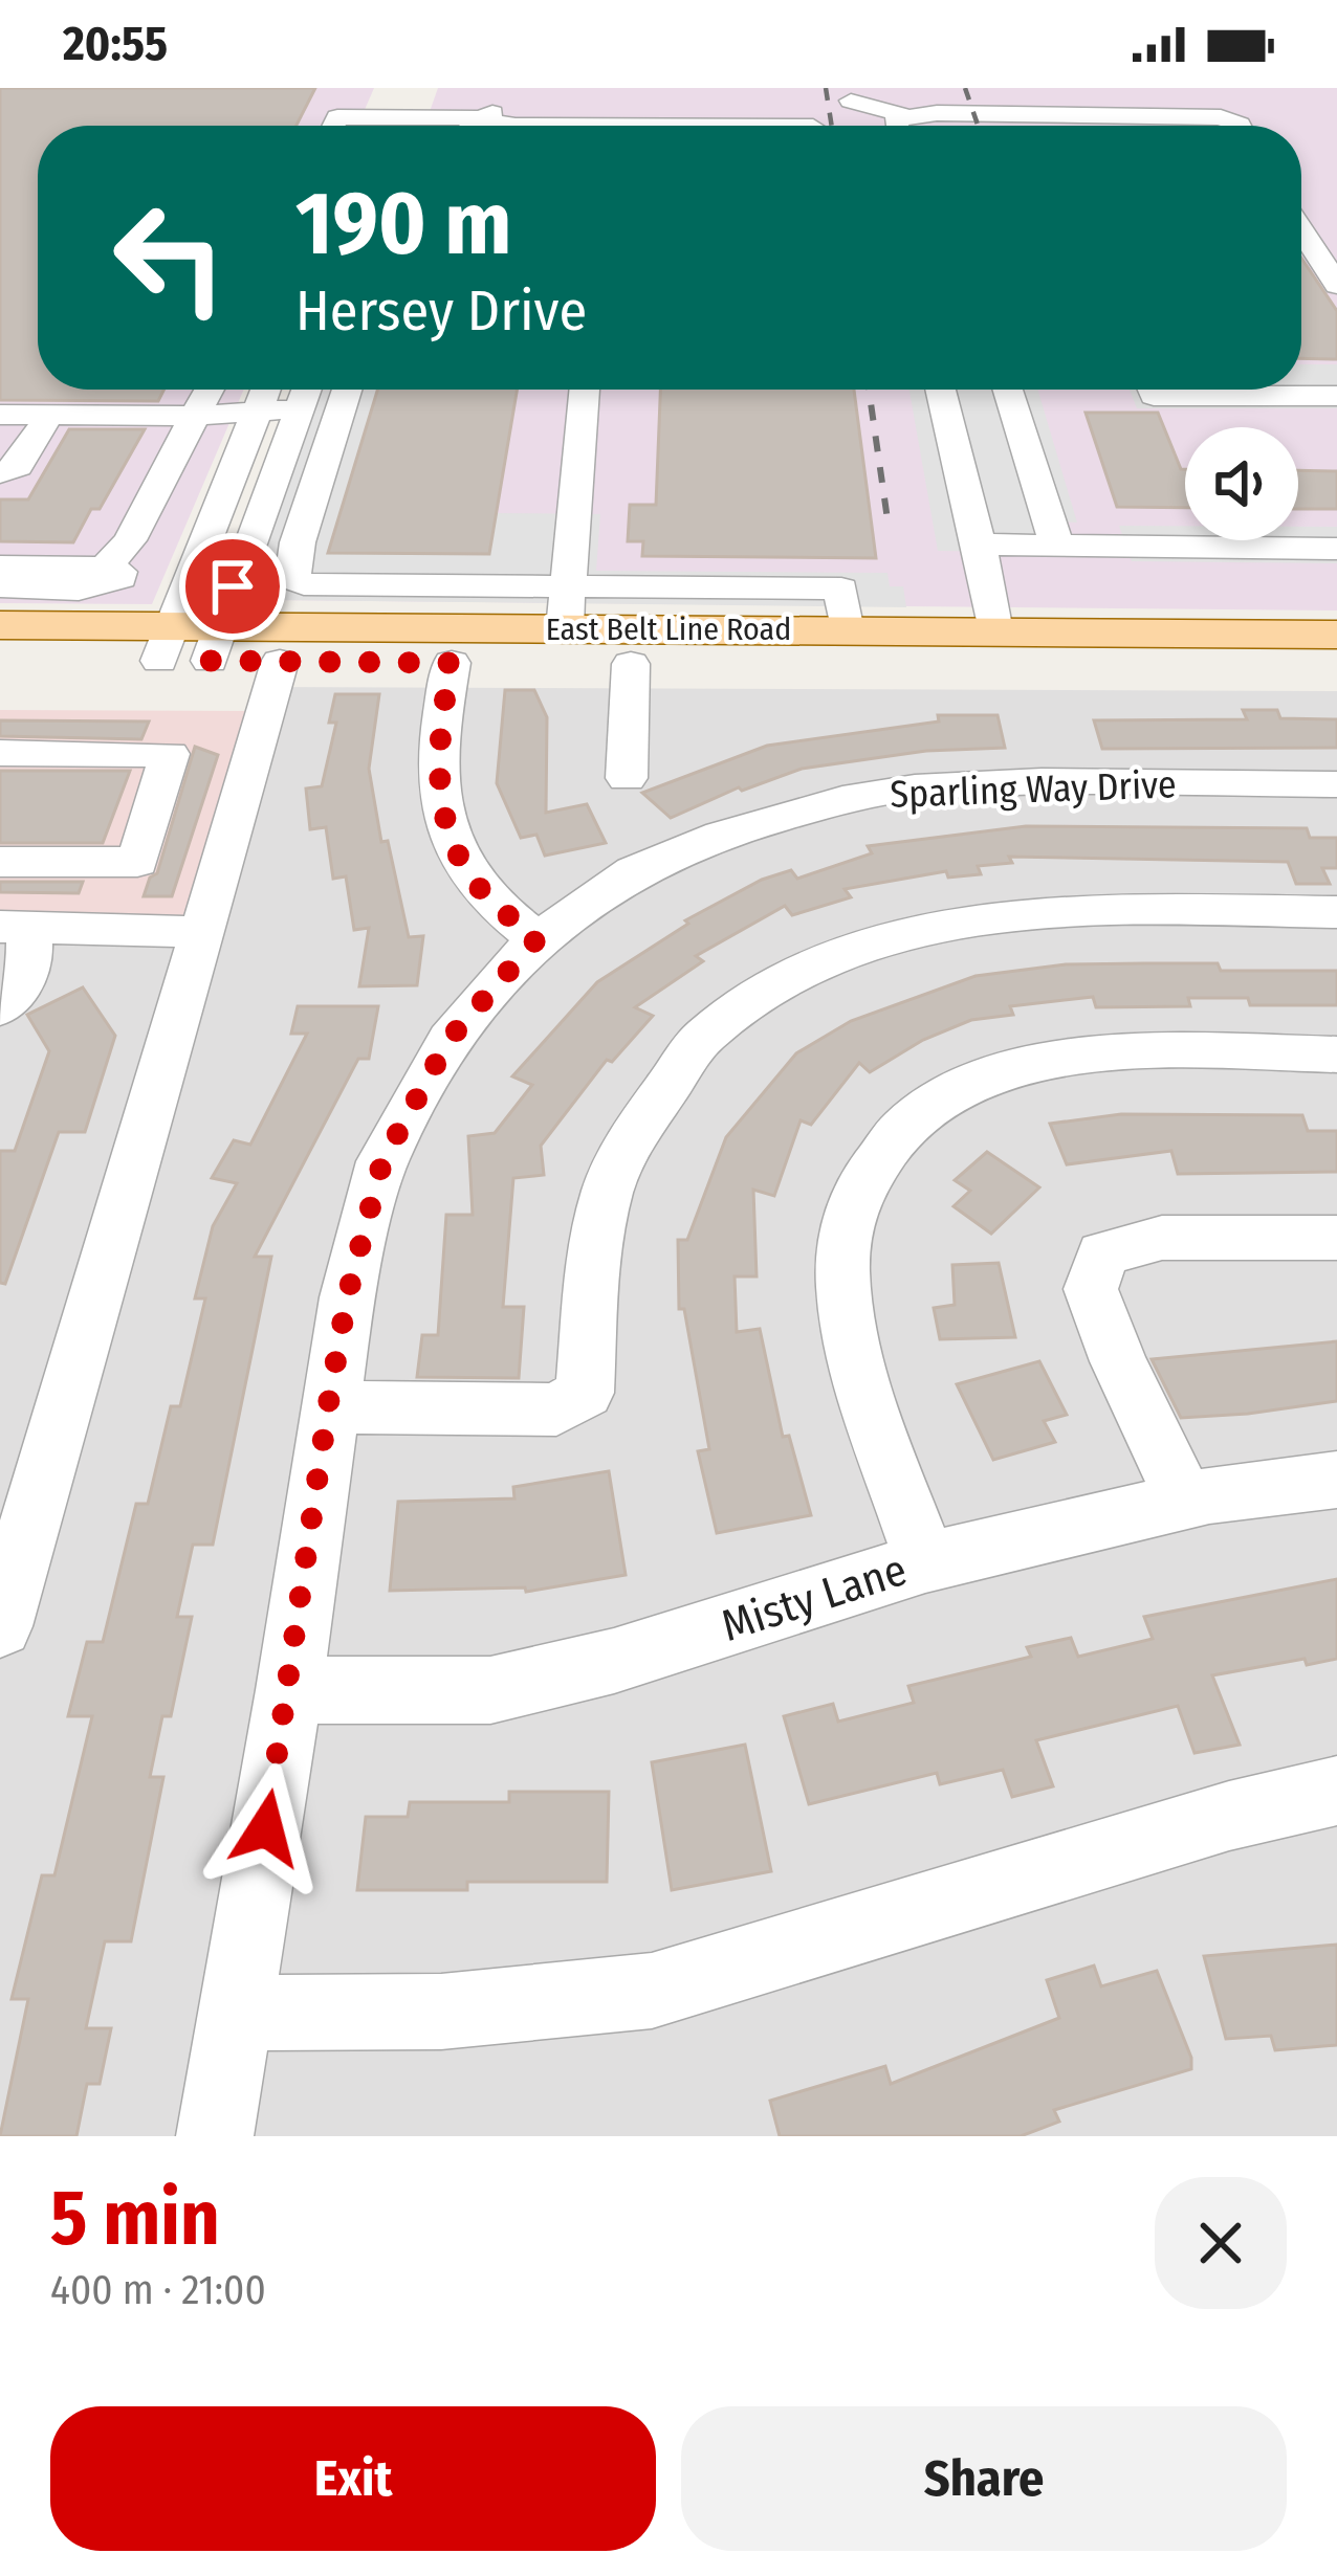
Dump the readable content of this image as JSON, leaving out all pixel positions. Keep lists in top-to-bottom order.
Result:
{
  "streets": {
    "main road": ["East Belt Line Road"],
    "street": ["Sparling Way Drive", "Misty Lane"]
  },
  "crossings": [
    ["Sparling Way Drive", "Misty Lane"]
  ],
  "page": {
    "status": "20:55",
    "turn": ["190 m", "Hersey Drive"],
    "heading": ["5 min", "400 m · 21:00"],
    "buttons": ["Exit", "Share"]
  }
}
